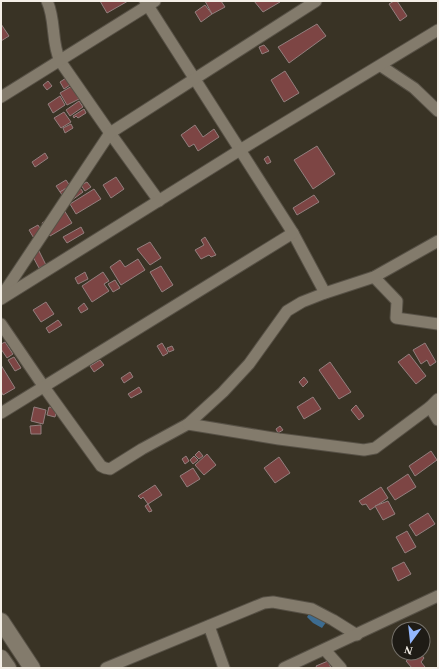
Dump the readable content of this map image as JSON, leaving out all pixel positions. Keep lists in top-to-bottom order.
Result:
{
  "north": "bottom"
}
